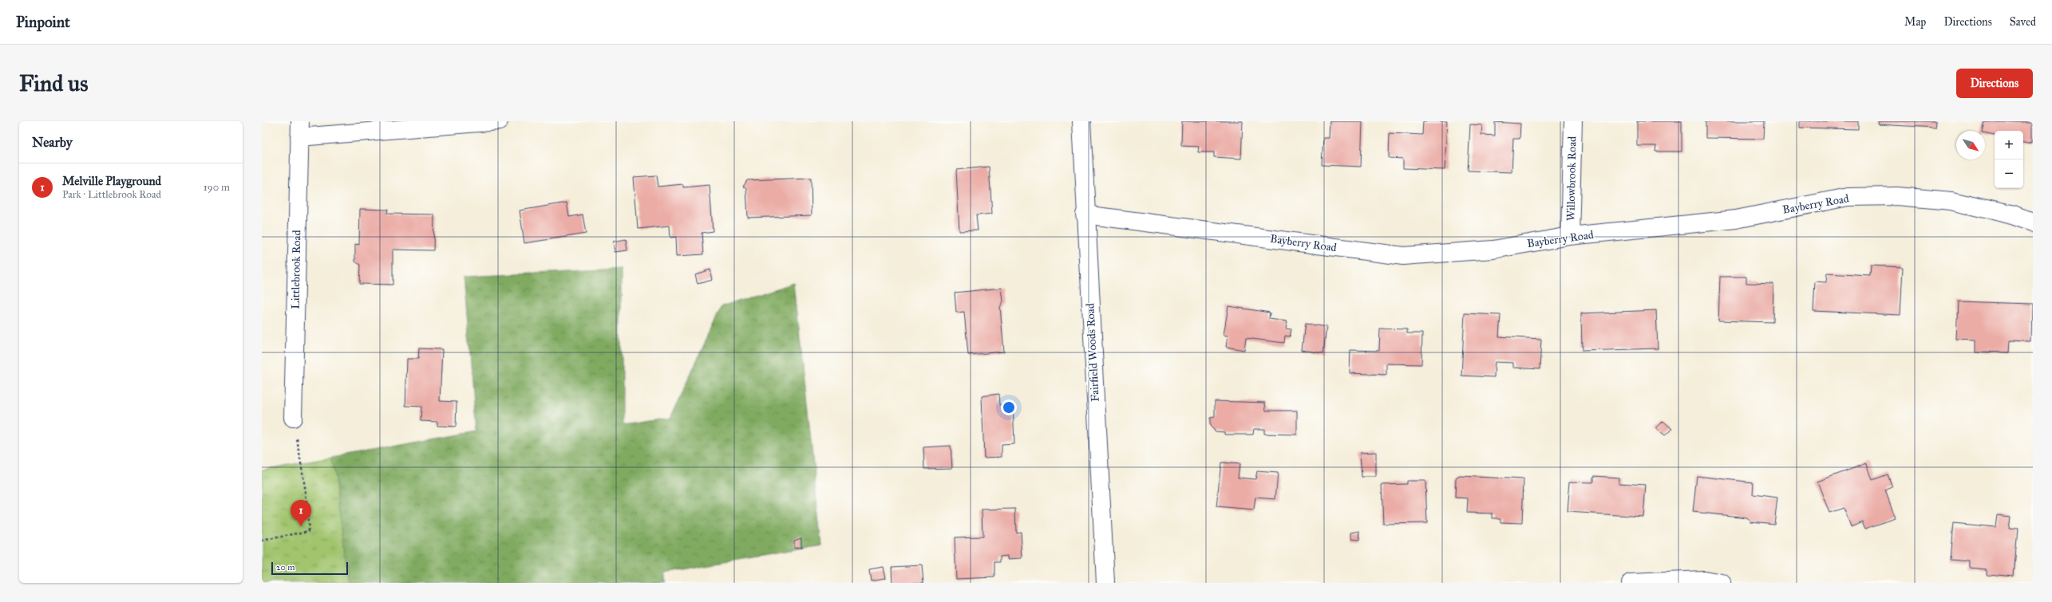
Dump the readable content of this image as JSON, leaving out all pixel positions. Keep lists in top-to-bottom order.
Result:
{
  "streets": {
    "street": [
      "Willowbrook Road",
      "Bayberry Road",
      "Littlebrook Road",
      "Fairfield Woods Road"
    ]
  },
  "crossings": [
    ["Willowbrook Road", "Bayberry Road"],
    ["Bayberry Road", "Fairfield Woods Road"]
  ],
  "scale_bar": "20 m",
  "north": "bottom right",
  "page": {
    "header": "Pinpoint",
    "nav": ["Map", "Directions", "Saved"],
    "buttons": "Directions",
    "title": "Find us",
    "heading": "Nearby",
    "map_buttons": ["+", "−"],
    "list": [
      {
        "mark": "1",
        "name": "Melville Playground",
        "note": "Park · Littlebrook Road",
        "value": "190 m"
      }
    ],
    "pins": "1",
    "scale": "20 m"
  }
}
